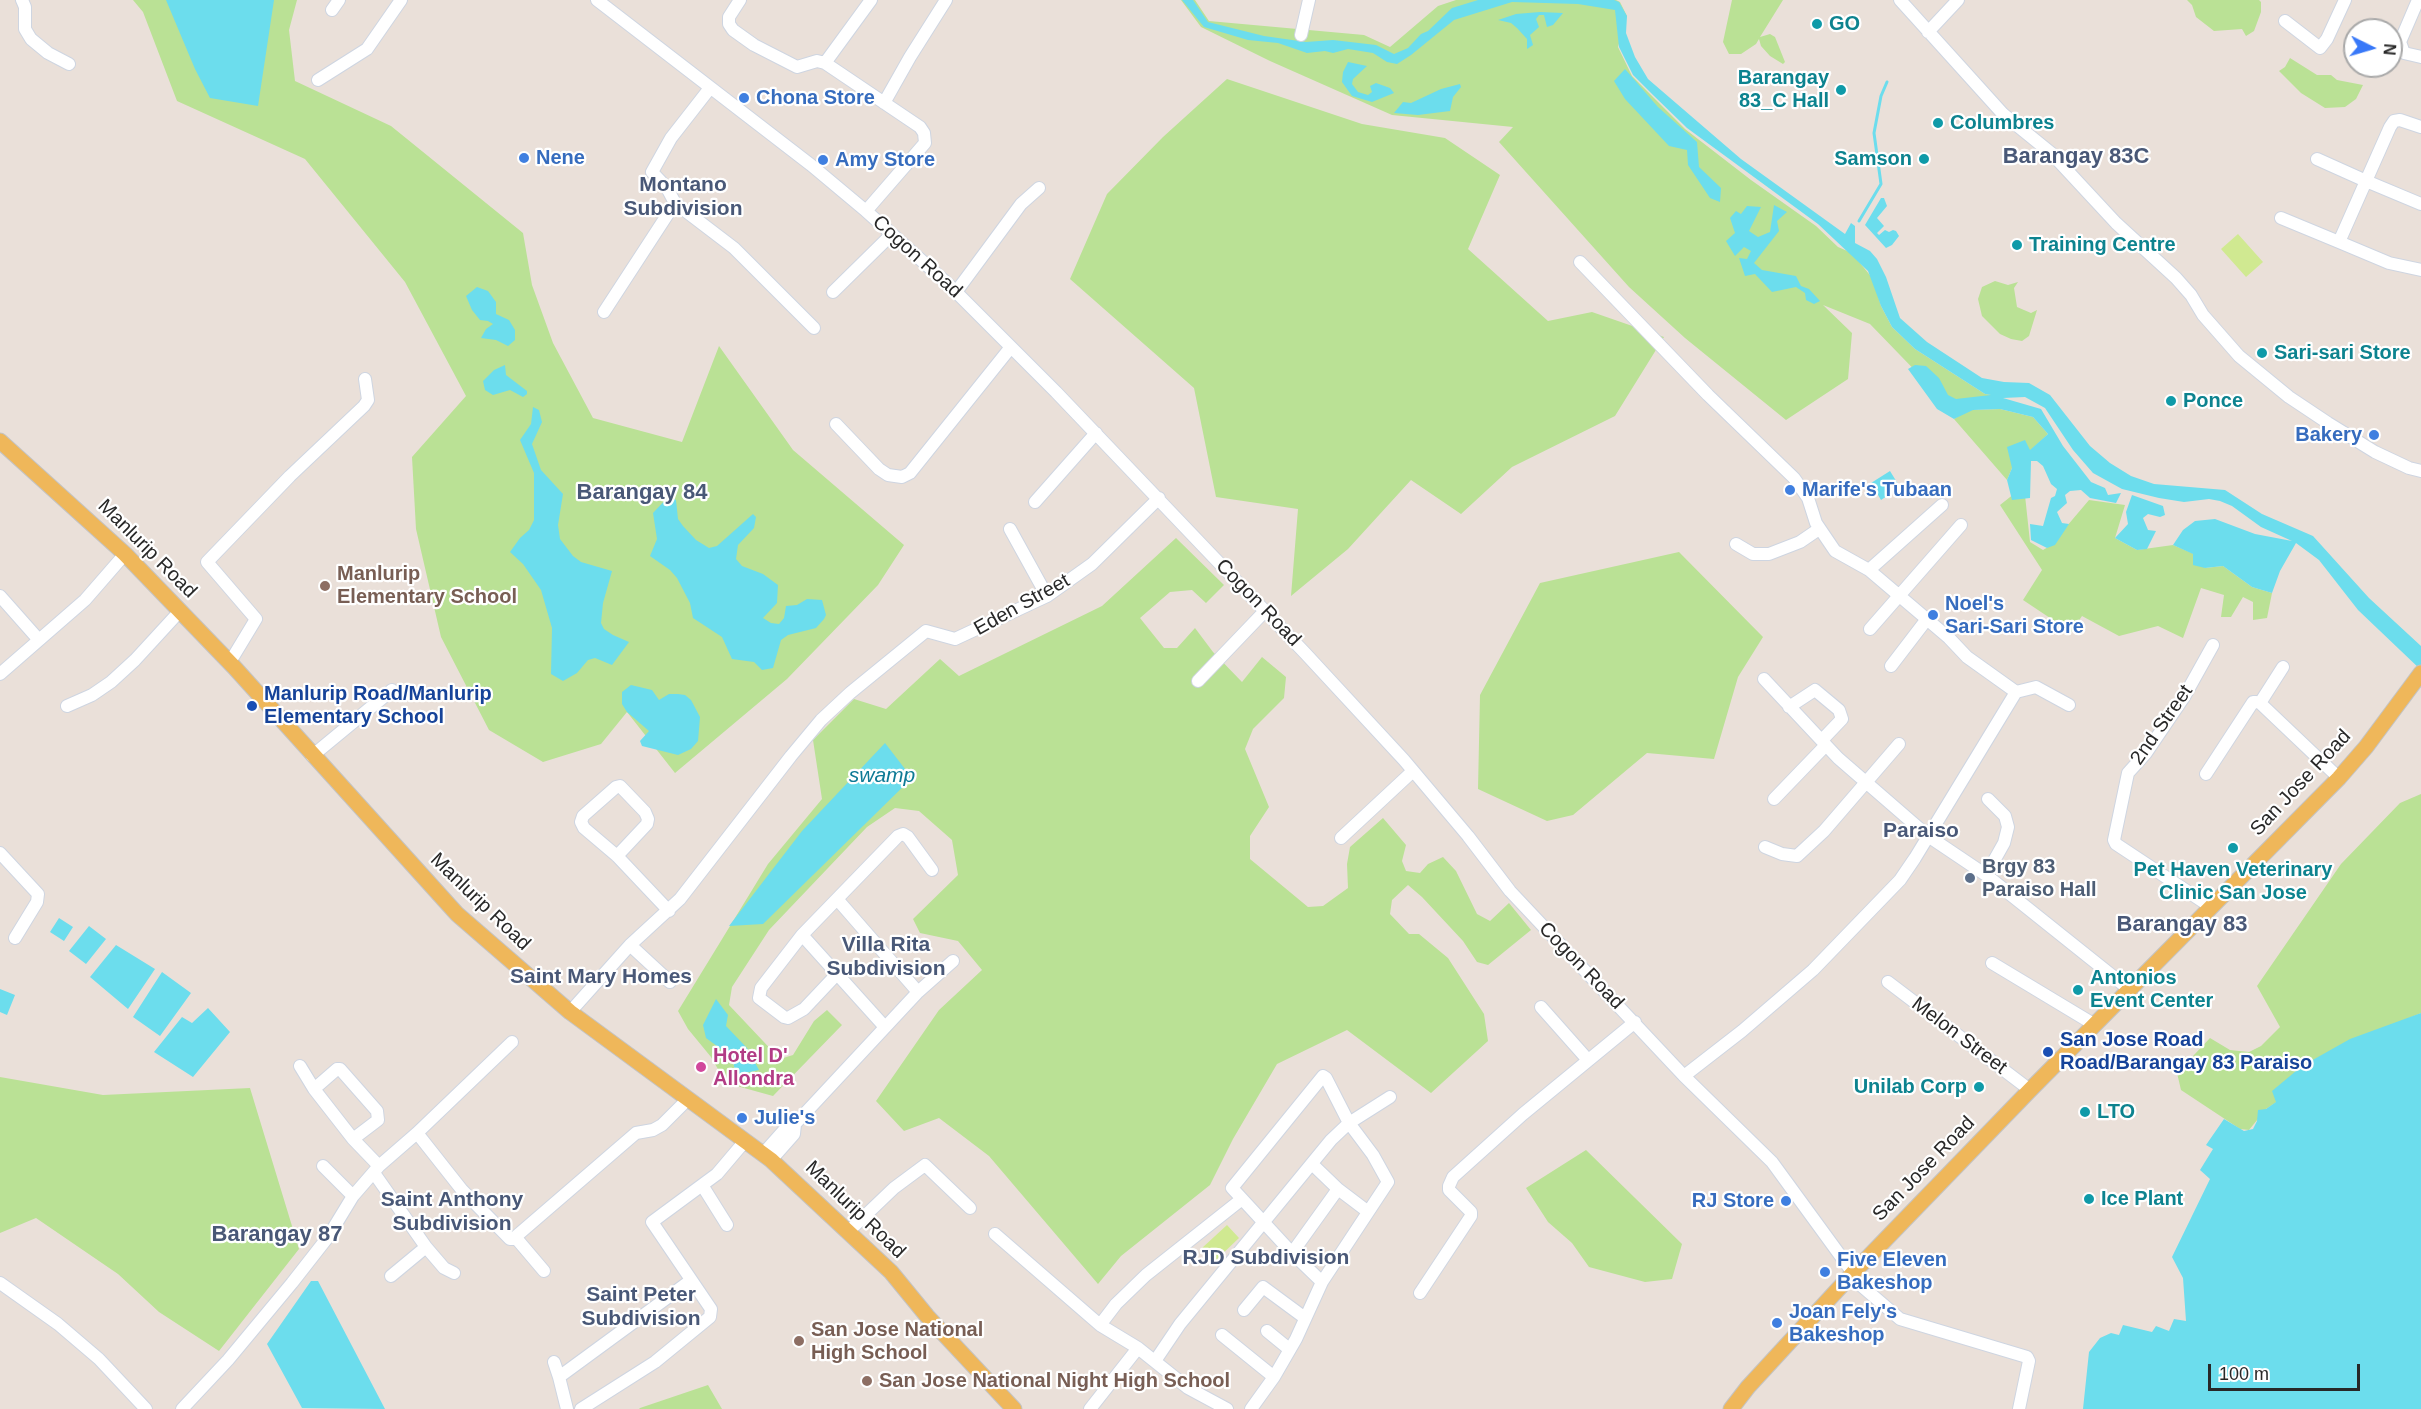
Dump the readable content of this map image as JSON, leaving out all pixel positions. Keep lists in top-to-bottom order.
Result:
{
  "streets": {
    "main road": ["Manlurip Road", "San Jose Road"],
    "street": [
      "Cogon Road",
      "Eden Street",
      "2nd Street",
      "Melon Street"
    ]
  },
  "crossings": [
    ["Cogon Road", "Eden Street"],
    ["Cogon Road", "San Jose Road"],
    ["2nd Street", "San Jose Road"],
    ["San Jose Road", "Melon Street"]
  ],
  "districts": [
    "Barangay 83C",
    "Montano Subdivision",
    "Barangay 84",
    "Paraiso",
    "Barangay 83",
    "Villa Rita Subdivision",
    "Saint Mary Homes",
    "Saint Anthony Subdivision",
    "Barangay 87",
    "RJD Subdivision",
    "Saint Peter Subdivision"
  ],
  "water": ["swamp"],
  "places": [
    "GO",
    "Barangay 83_C Hall",
    "Chona Store",
    "Columbres",
    "Nene",
    "Samson",
    "Amy Store",
    "Training Centre",
    "Sari-sari Store",
    "Ponce",
    "Bakery",
    "Marife's Tubaan",
    "Manlurip Elementary School",
    "Noel's Sari-Sari Store",
    "Manlurip Road/Manlurip Elementary School",
    "Pet Haven Veterinary Clinic San Jose",
    "Brgy 83 Paraiso Hall",
    "Antonios Event Center",
    "San Jose Road Road/Barangay 83 Paraiso",
    "Hotel D' Allondra",
    "Unilab Corp",
    "LTO",
    "Julie's",
    "Ice Plant",
    "RJ Store",
    "Five Eleven Bakeshop",
    "Joan Fely's Bakeshop",
    "San Jose National High School",
    "San Jose National Night High School"
  ],
  "scale_bar": "100 m",
  "north": "right"
}
